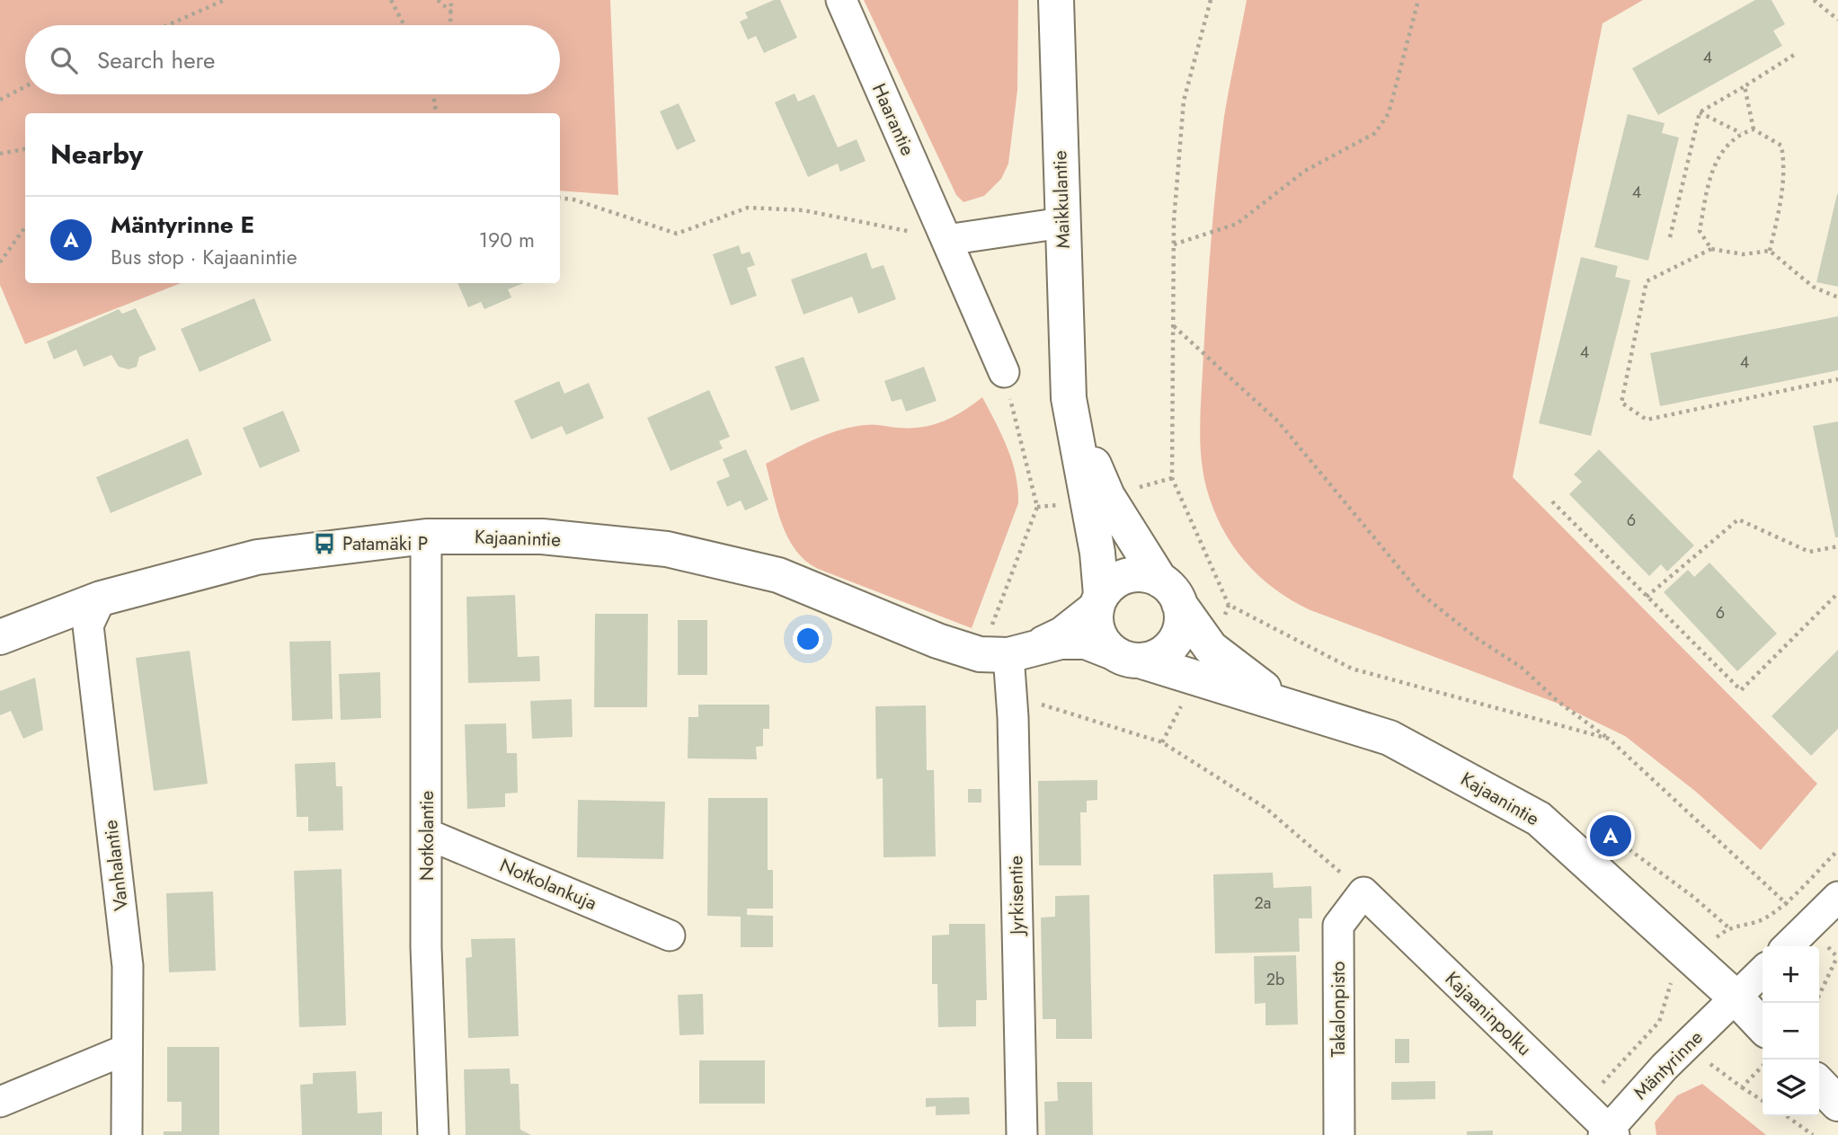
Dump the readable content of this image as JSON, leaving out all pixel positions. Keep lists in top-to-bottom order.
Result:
{
  "streets": {
    "main road": ["Maikkulantie", "Kajaanintie"],
    "street": [
      "Haarantie",
      "Notkolantie",
      "Vanhalantie",
      "Notkolankuja",
      "Jyrkisentie",
      "Takalonpisto",
      "Kajaaninpolku",
      "Mäntyrinne"
    ]
  },
  "crossings": [
    ["Maikkulantie", "Kajaanintie"],
    ["Kajaanintie", "Notkolantie"],
    ["Kajaanintie", "Vanhalantie"],
    ["Kajaanintie", "Jyrkisentie"],
    ["Kajaanintie", "Mäntyrinne"],
    ["Notkolantie", "Notkolankuja"],
    ["Takalonpisto", "Kajaaninpolku"],
    ["Kajaaninpolku", "Mäntyrinne"]
  ],
  "places": {
    "bus stop": ["Patamäki P"]
  },
  "house_numbers": [
    "4",
    "4",
    "4",
    "4",
    "6",
    "6",
    "2a",
    "2b"
  ],
  "page": {
    "search": "Search here",
    "heading": "Nearby",
    "list": [
      {
        "mark": "A",
        "name": "Mäntyrinne E",
        "note": "Bus stop · Kajaanintie",
        "value": "190 m"
      }
    ],
    "pins": "A",
    "map_buttons": ["+", "−"]
  }
}
